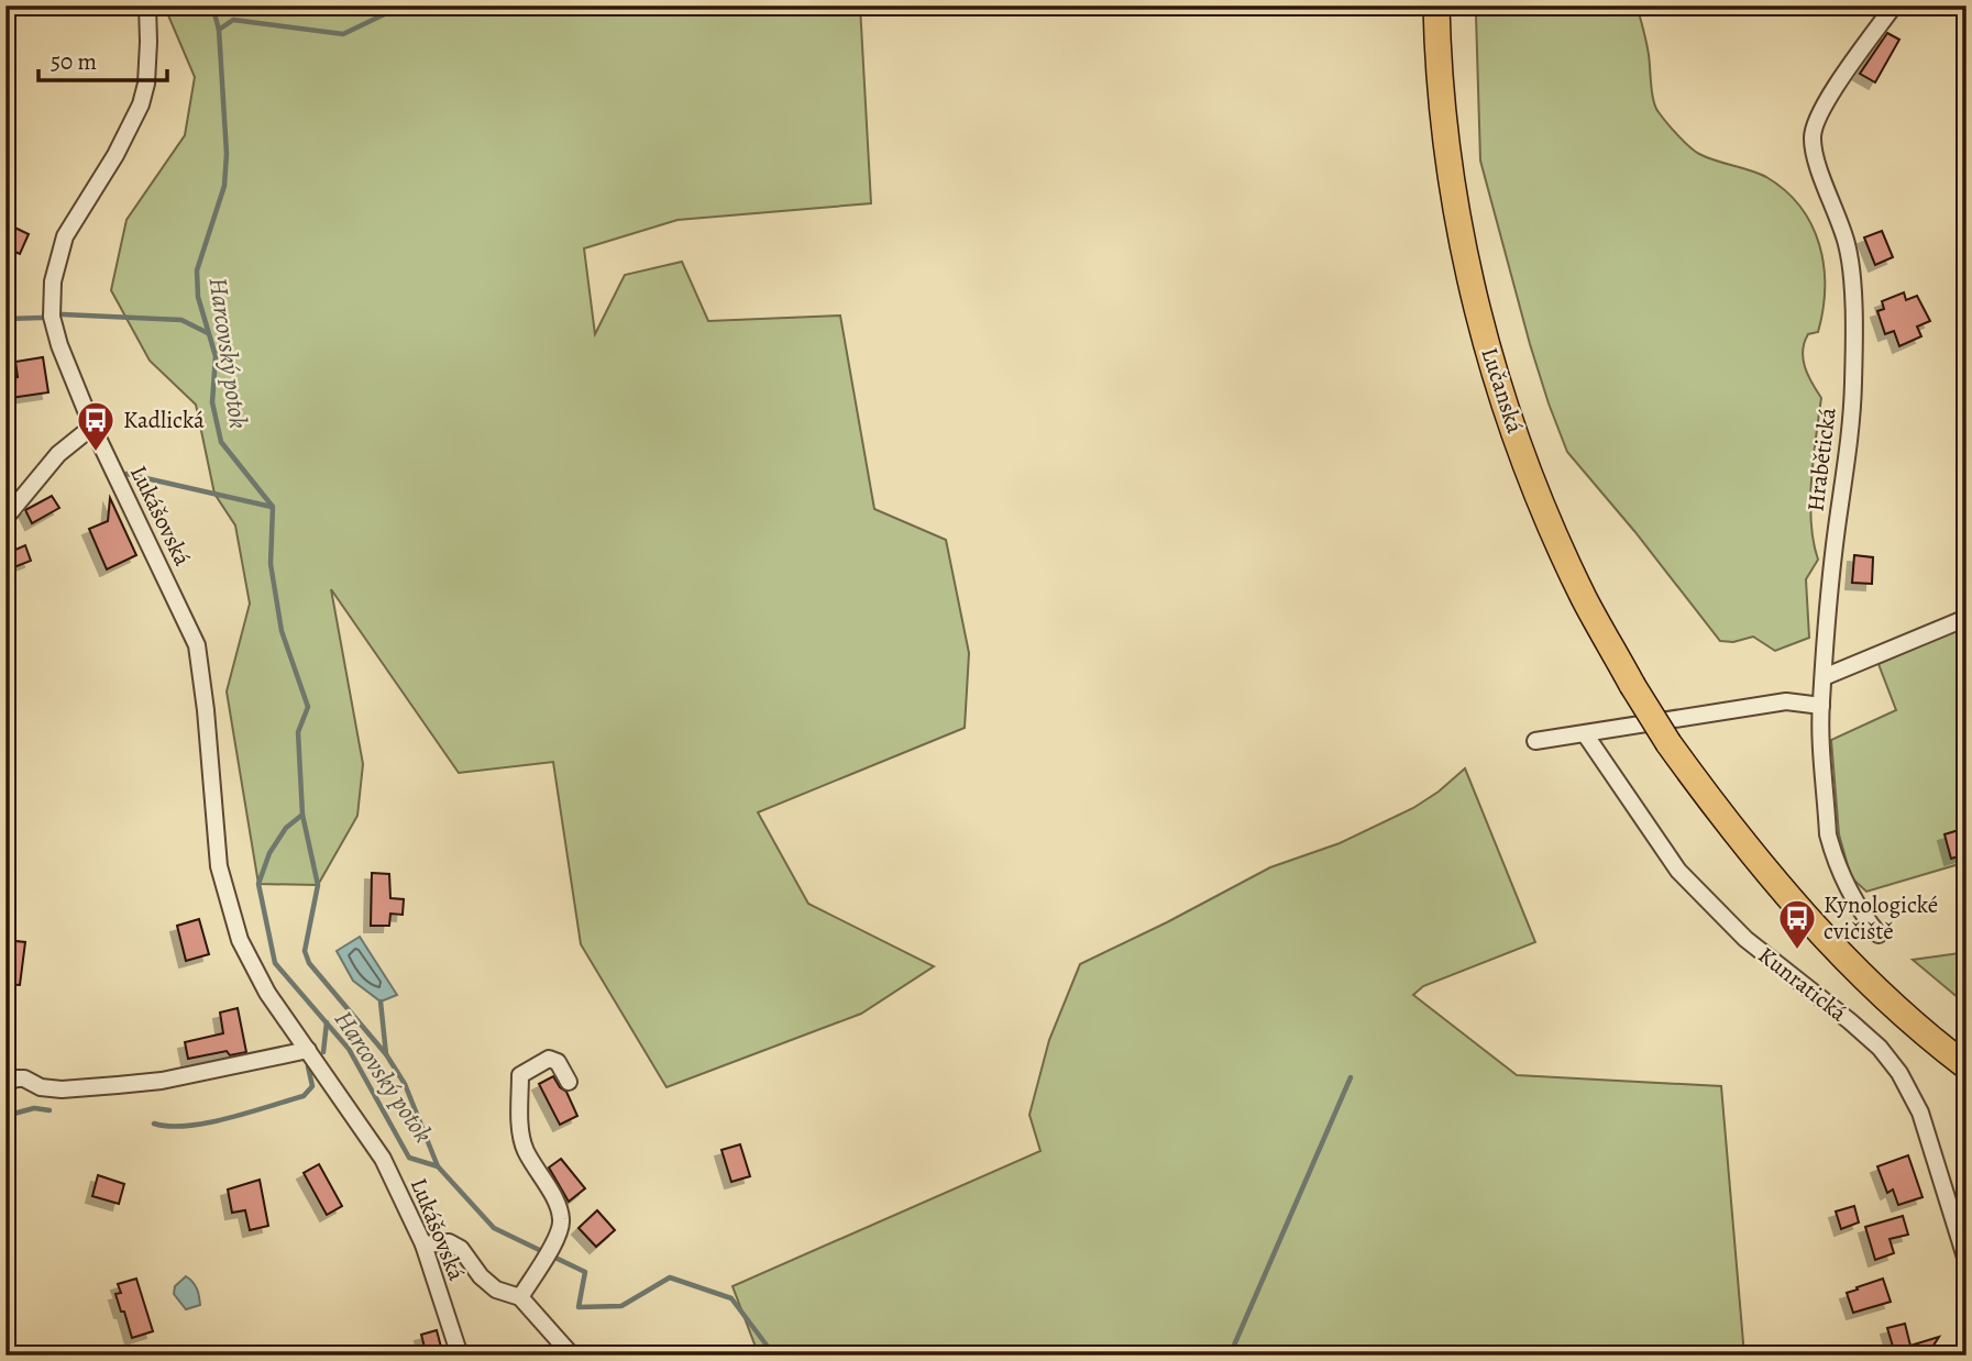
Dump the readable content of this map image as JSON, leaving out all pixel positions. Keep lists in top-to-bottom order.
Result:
{
  "streets": {
    "main road": ["Lučanská", "Kunratická"],
    "street": ["Hrabětická", "Lukášovská"]
  },
  "crossings": [
    ["Lučanská", "Kunratická"]
  ],
  "water": ["Harcovský potok"],
  "places": {
    "bus stop": ["Kadlická", "Kynologické cvičiště"]
  },
  "scale_bar": "50 m"
}
